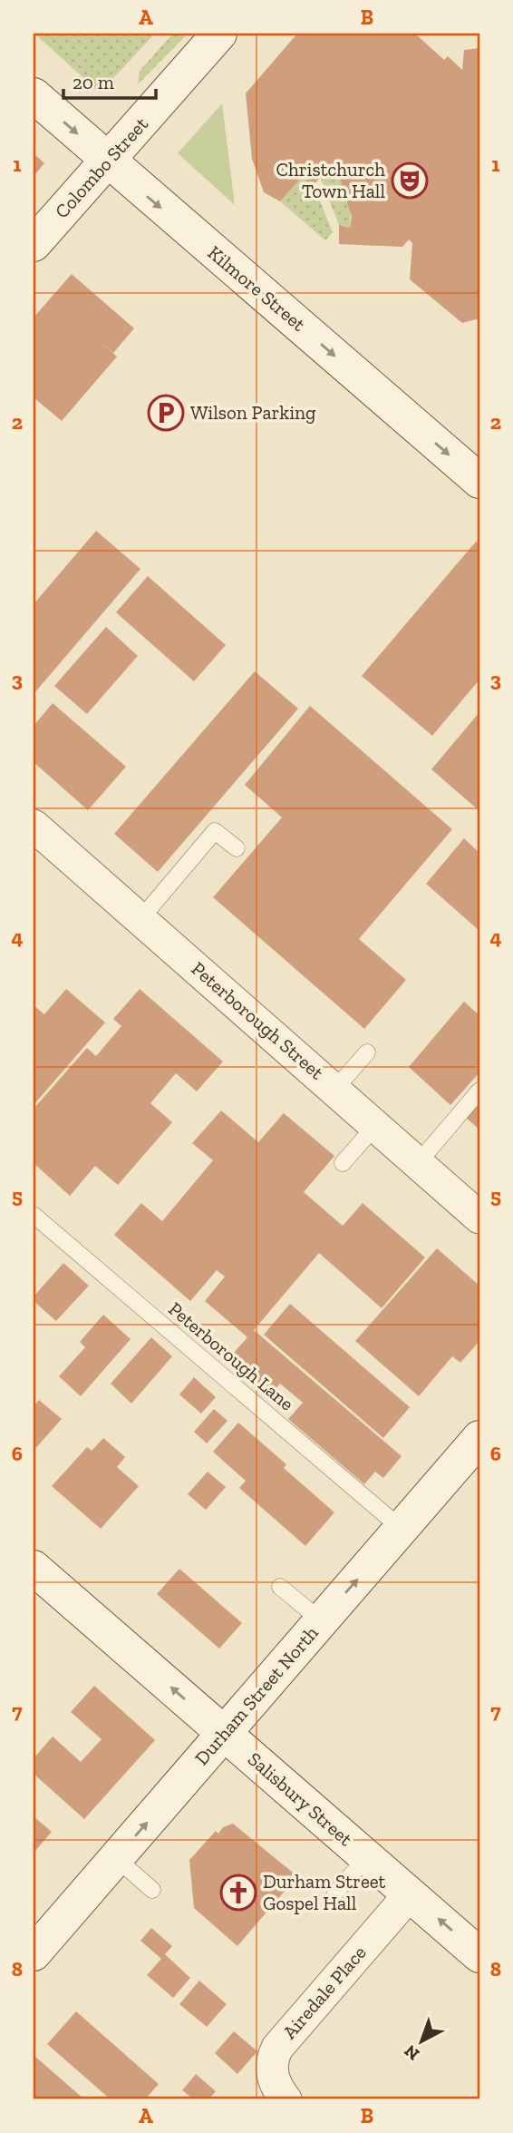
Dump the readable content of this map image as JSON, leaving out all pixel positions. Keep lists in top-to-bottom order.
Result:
{
  "streets": {
    "main road": [
      "Colombo Street",
      "Kilmore Street",
      "Durham Street North",
      "Salisbury Street"
    ],
    "street": ["Peterborough Street", "Airedale Place"],
    "lane": ["Peterborough Lane"]
  },
  "crossings": [
    ["Colombo Street", "Kilmore Street"],
    ["Peterborough Lane", "Durham Street North"],
    ["Durham Street North", "Salisbury Street"],
    ["Salisbury Street", "Airedale Place"]
  ],
  "one_way": ["Kilmore Street", "Durham Street North", "Salisbury Street"],
  "places": {
    "theatre": ["Christchurch Town Hall"],
    "parking": ["Wilson Parking"],
    "church": ["Durham Street Gospel Hall"]
  },
  "scale_bar": "20 m",
  "north": "bottom left",
  "grid": {
    "columns": ["A", "B"],
    "rows": [
      "1",
      "2",
      "3",
      "4",
      "5",
      "6",
      "7",
      "8"
    ]
  }
}
